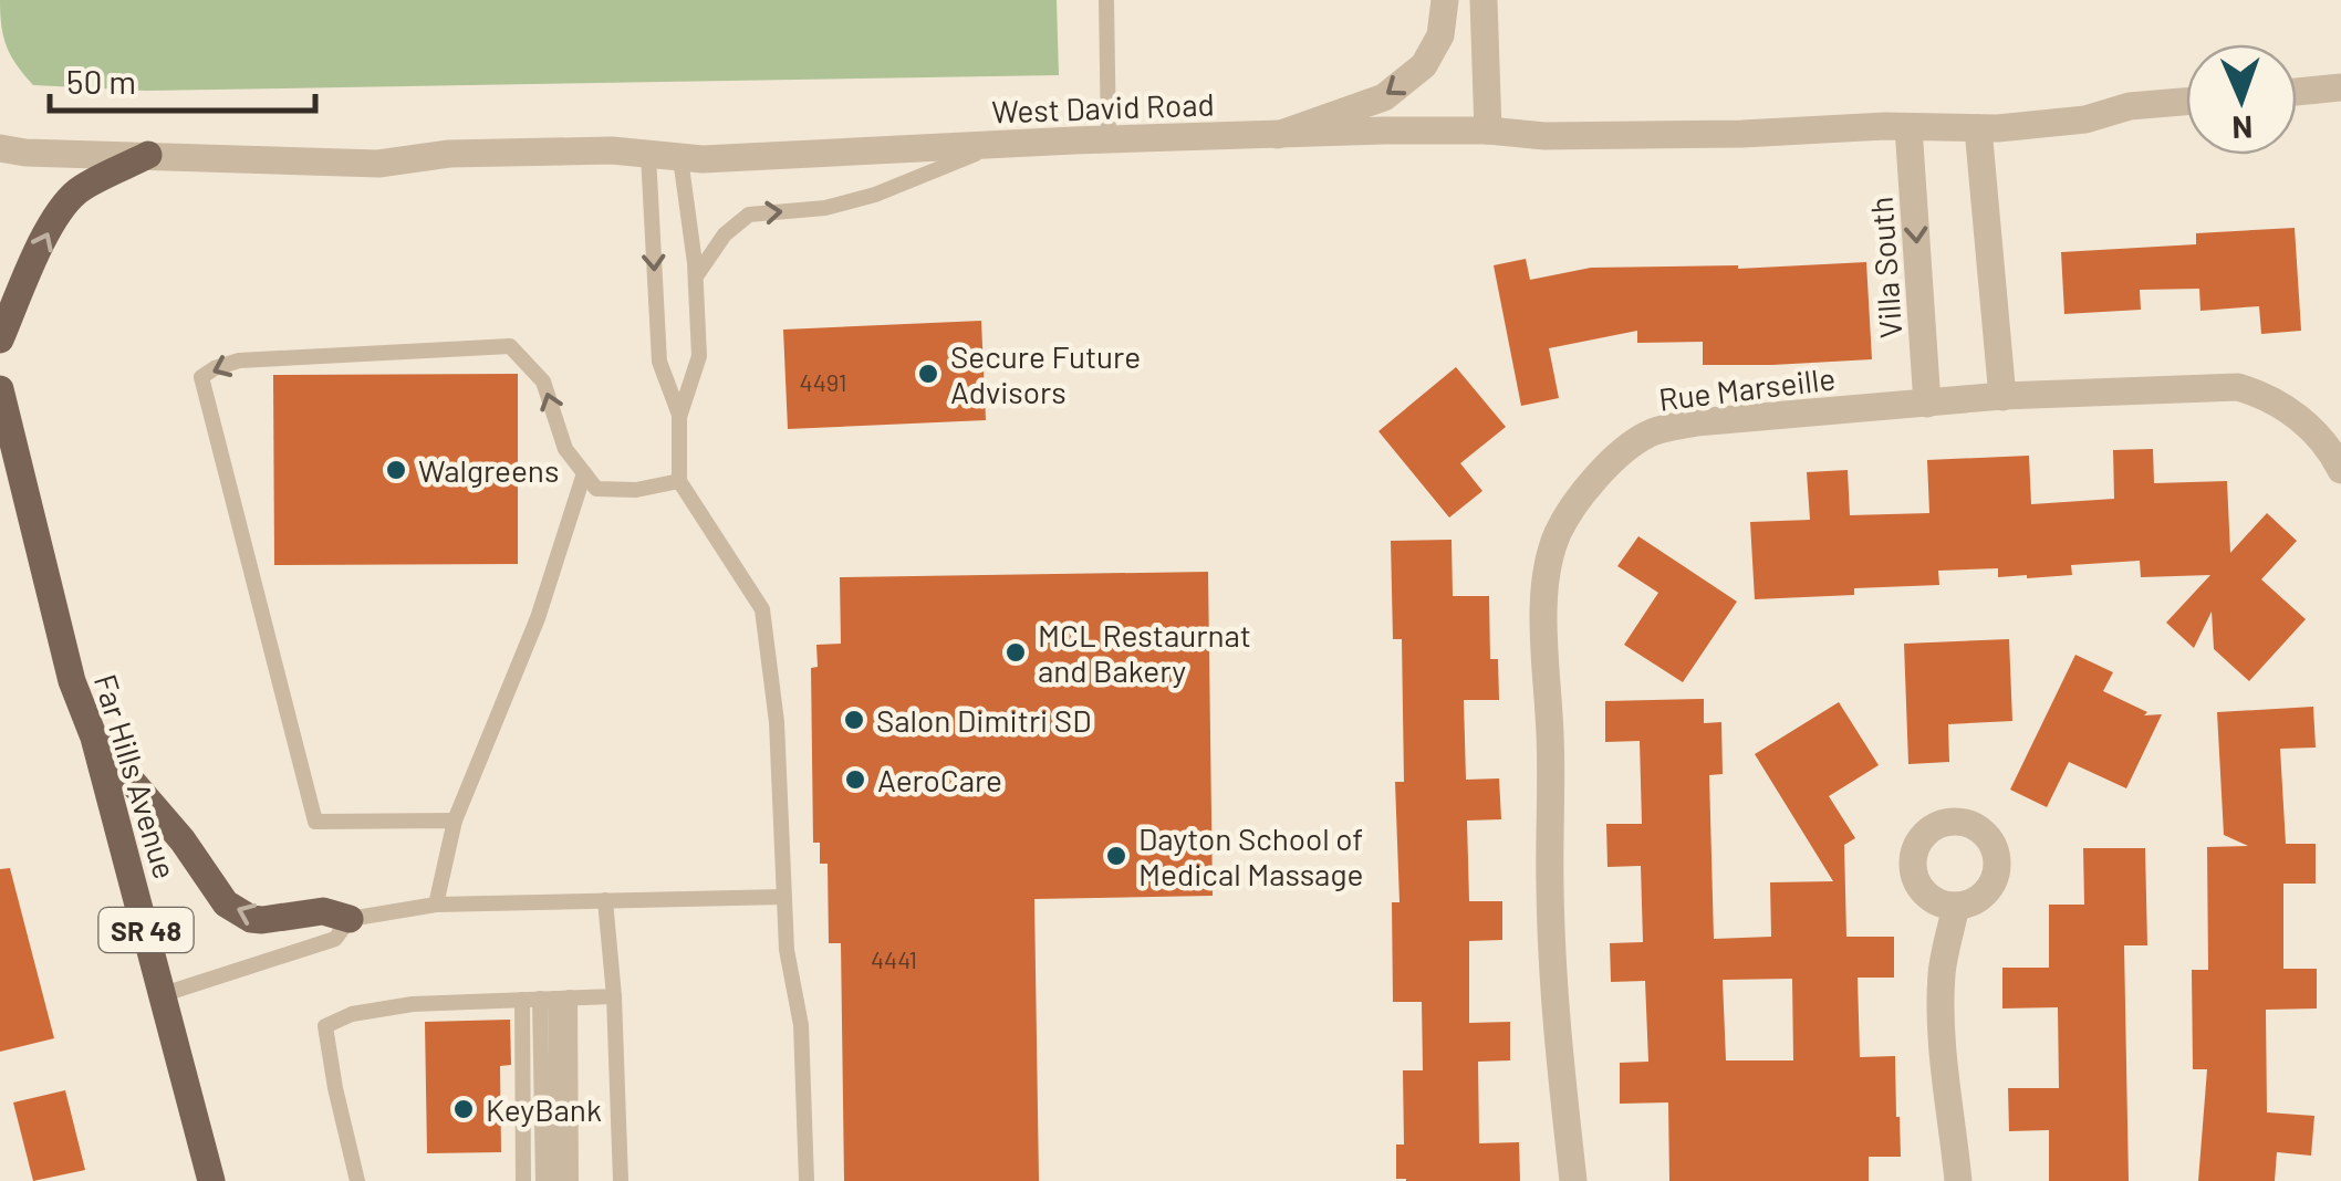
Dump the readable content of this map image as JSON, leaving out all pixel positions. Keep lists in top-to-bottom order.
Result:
{
  "streets": {
    "main road": ["Far Hills Avenue", "SR 48"],
    "street": ["West David Road", "Villa South", "Rue Marseille"]
  },
  "crossings": [
    ["West David Road", "Villa South"],
    ["Villa South", "Rue Marseille"]
  ],
  "places": [
    "Secure Future Advisors",
    "Walgreens",
    "MCL Restaurnat and Bakery",
    "Salon Dimitri SD",
    "AeroCare",
    "Dayton School of Medical Massage",
    "KeyBank"
  ],
  "house_numbers": ["4491", "4441"],
  "scale_bar": "50 m",
  "north": "bottom"
}
